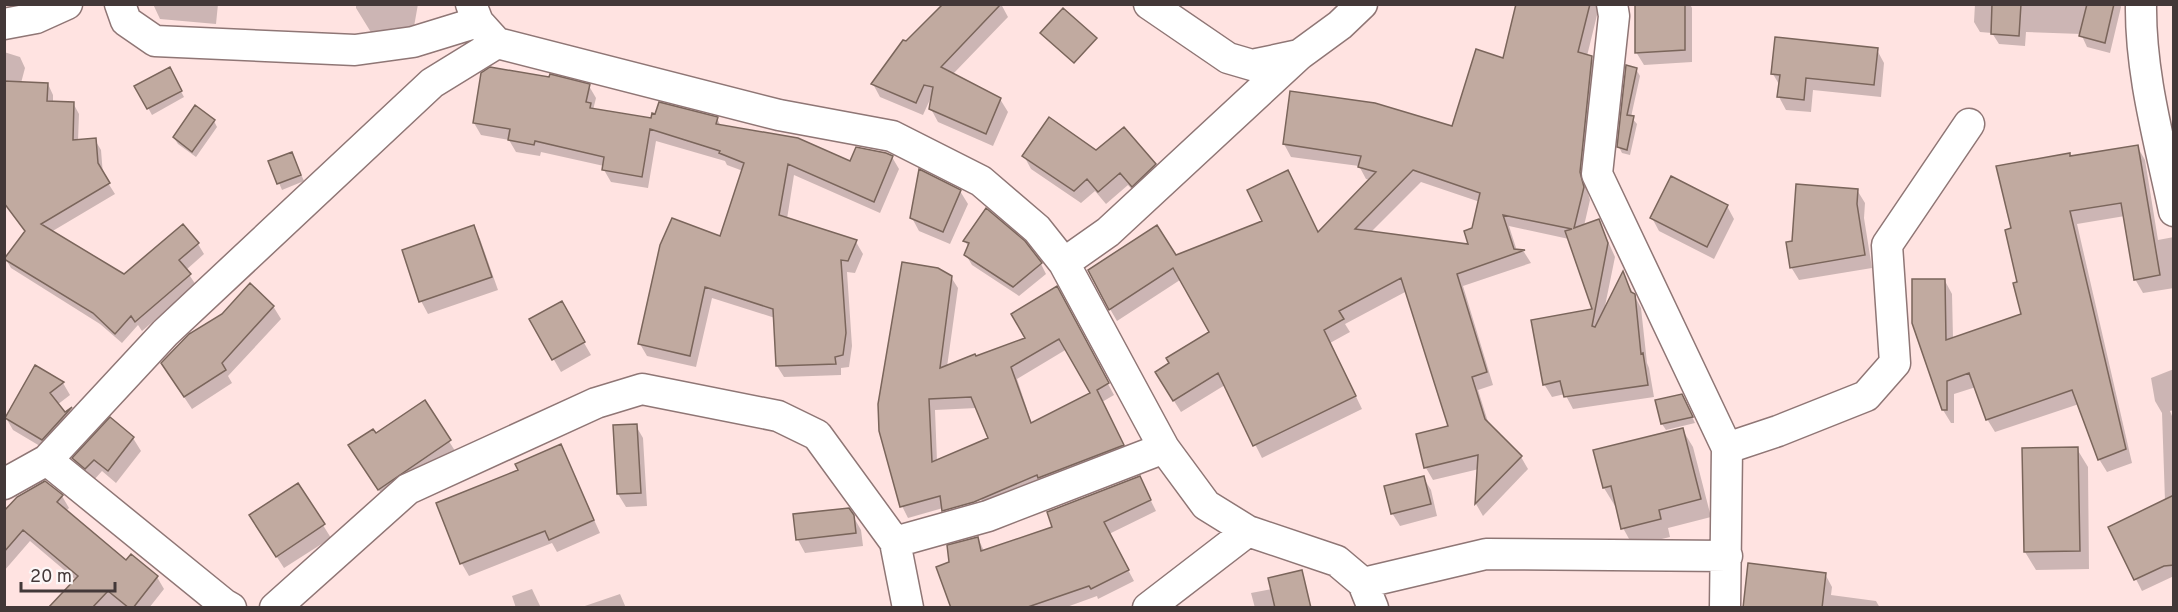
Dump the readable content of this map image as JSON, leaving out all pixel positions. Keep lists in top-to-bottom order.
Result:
{
  "scale_bar": "20 m"
}
